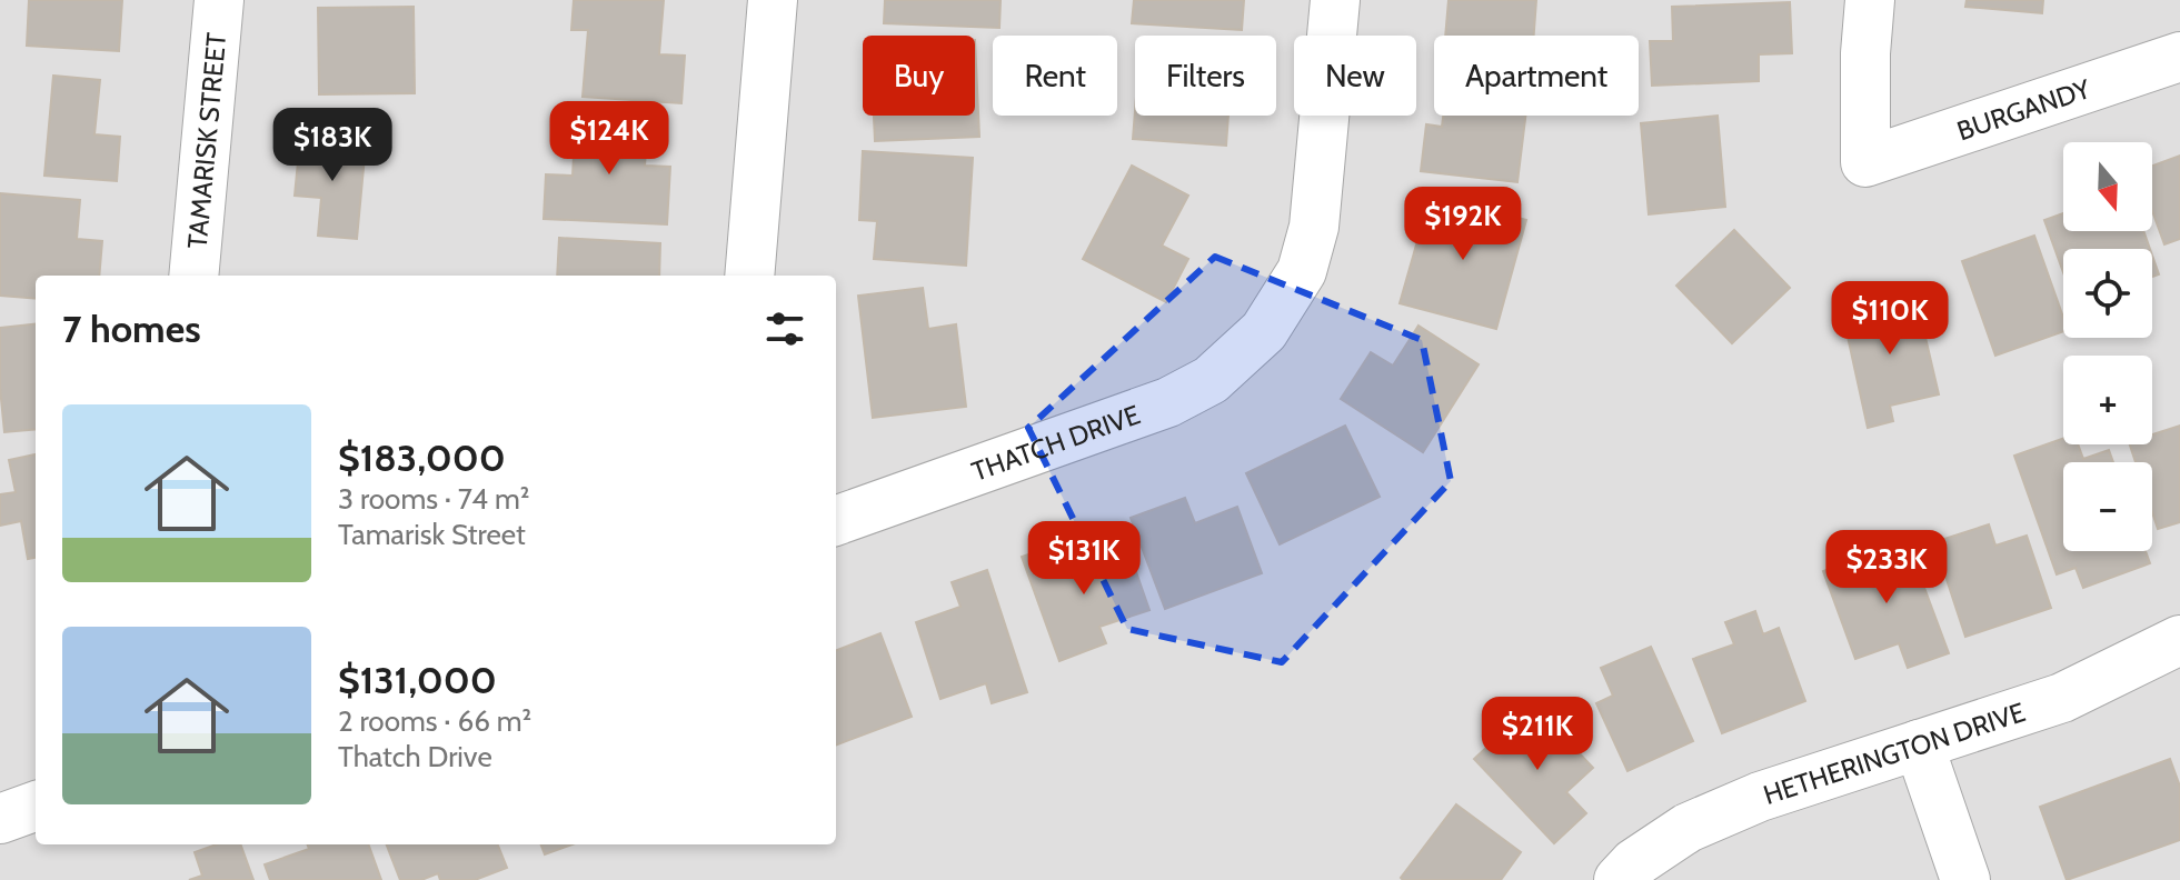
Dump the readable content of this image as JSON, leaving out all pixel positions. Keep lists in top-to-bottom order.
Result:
{
  "streets": {
    "street": [
      "BURGANDY",
      "TAMARISK STREET",
      "THATCH DRIVE",
      "HETHERINGTON DRIVE"
    ]
  },
  "north": "bottom",
  "page": {
    "chip": [
      "Buy",
      "Rent",
      "Filters",
      "New",
      "Apartment"
    ],
    "price": [
      "$124K",
      "$183K",
      "$192K",
      "$110K",
      "$131K",
      "$233K",
      "$211K"
    ],
    "map_buttons": ["+", "−"],
    "heading": "7 homes",
    "list": [
      {
        "name": "$183,000",
        "note": "3 rooms · 74 m² · Tamarisk Street"
      },
      {
        "name": "$131,000",
        "note": "2 rooms · 66 m² · Thatch Drive"
      }
    ]
  }
}
